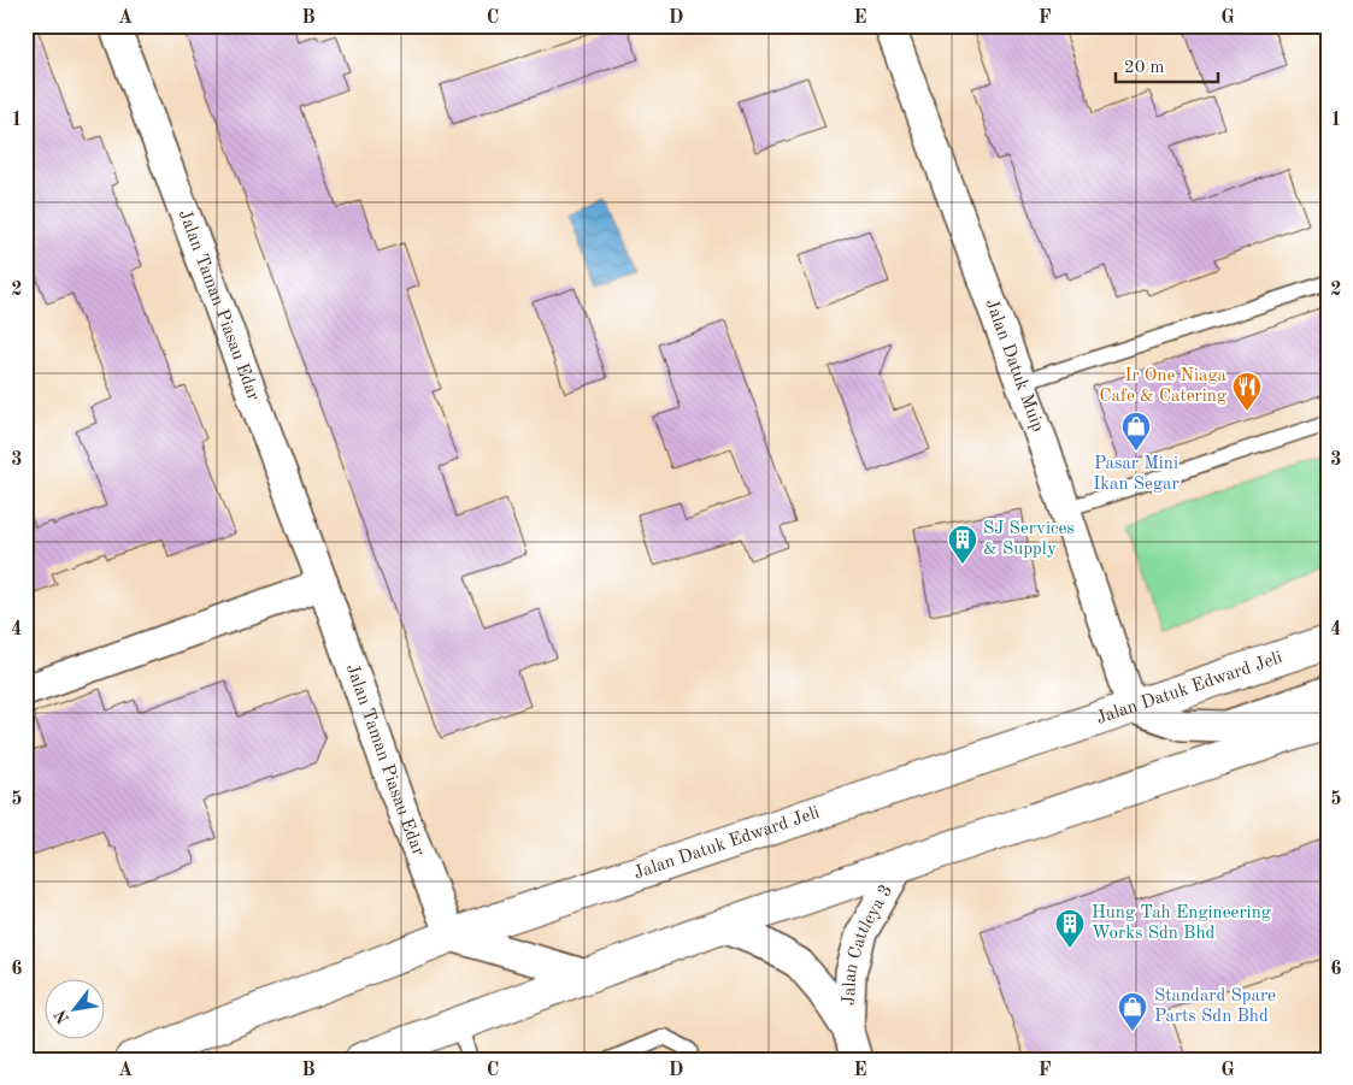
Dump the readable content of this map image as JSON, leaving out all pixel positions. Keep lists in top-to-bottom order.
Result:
{
  "streets": {
    "street": [
      "Jalan Taman Piasau Edar",
      "Jalan Datuk Muip",
      "Jalan Datuk Edward Jeli",
      "Jalan Cattleya 3"
    ]
  },
  "crossings": [
    ["Jalan Taman Piasau Edar", "Jalan Datuk Edward Jeli"],
    ["Jalan Datuk Muip", "Jalan Datuk Edward Jeli"]
  ],
  "places": {
    "restaurant": ["Ir One Niaga Cafe & Catering"],
    "shop": ["Pasar Mini Ikan Segar", "Standard Spare Parts Sdn Bhd"],
    "building": ["SJ Services & Supply", "Hung Tah Engineering Works Sdn Bhd"]
  },
  "scale_bar": "20 m",
  "north": "bottom left",
  "grid": {
    "columns": [
      "A",
      "B",
      "C",
      "D",
      "E",
      "F",
      "G"
    ],
    "rows": [
      "1",
      "2",
      "3",
      "4",
      "5",
      "6"
    ]
  }
}
